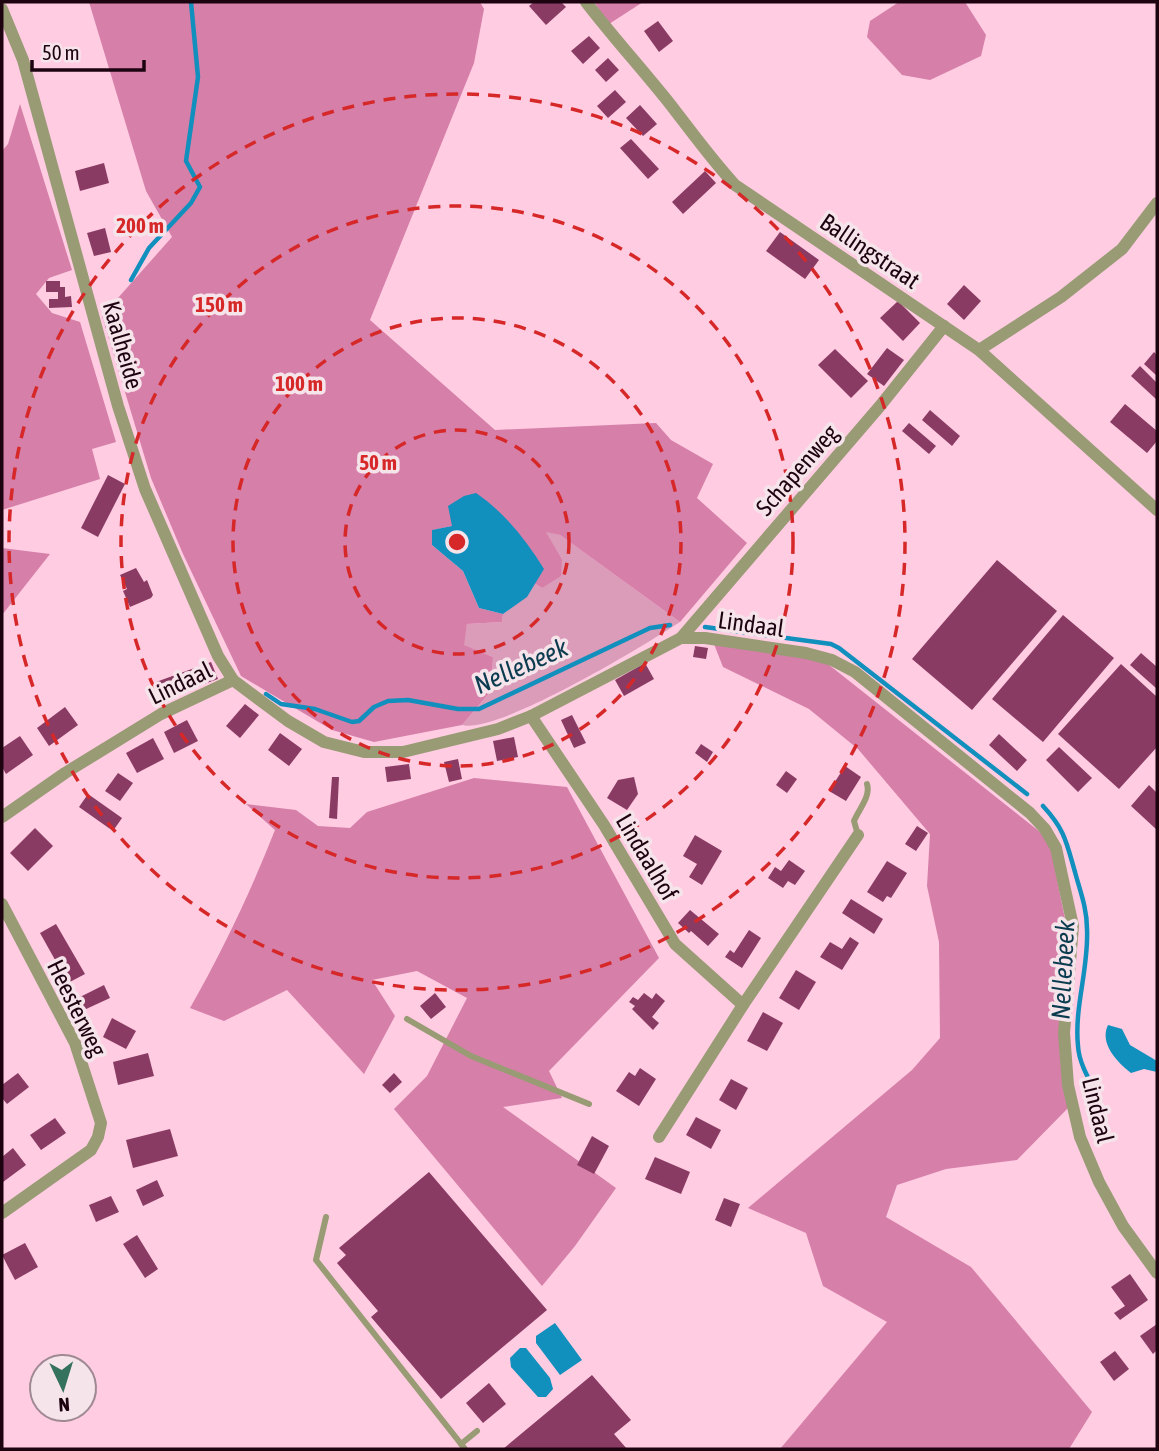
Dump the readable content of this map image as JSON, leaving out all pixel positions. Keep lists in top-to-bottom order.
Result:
{
  "streets": {
    "street": [
      "Ballingstraat",
      "Kaalheide",
      "Schapenweg",
      "Lindaal",
      "Lindaalhof",
      "Heesterweg"
    ]
  },
  "crossings": [
    ["Ballingstraat", "Schapenweg"],
    ["Kaalheide", "Lindaal"],
    ["Schapenweg", "Lindaal"],
    ["Lindaal", "Lindaalhof"]
  ],
  "water": ["Nellebeek"],
  "scale_bar": "50 m",
  "north": "bottom",
  "rings": [
    "200 m",
    "150 m",
    "100 m",
    "50 m"
  ]
}
